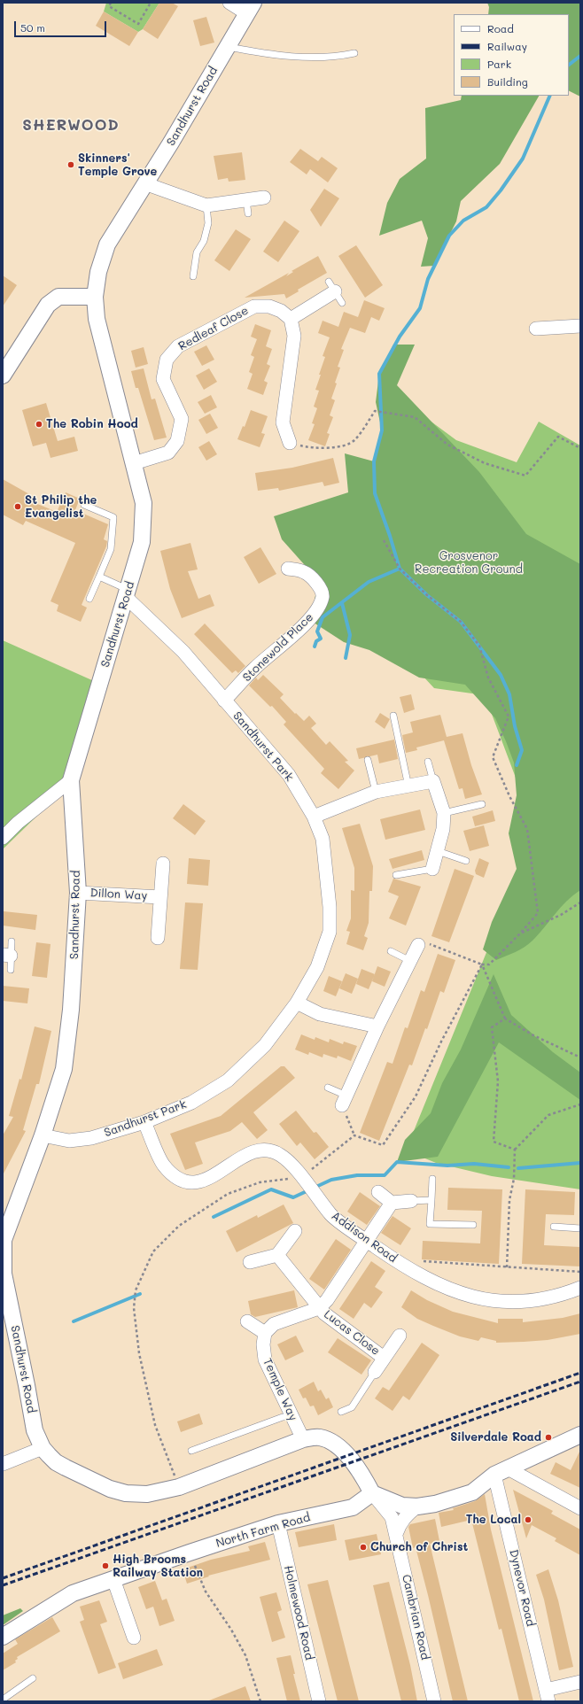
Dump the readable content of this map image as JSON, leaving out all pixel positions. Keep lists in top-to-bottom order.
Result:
{
  "streets": {
    "street": [
      "Sandhurst Road",
      "Redleaf Close",
      "Stonewold Place",
      "Sandhurst Park",
      "Dillon Way",
      "Addison Road",
      "Lucas Close",
      "Temple Way",
      "North Farm Road",
      "Dynevor Road",
      "Holmewood Road",
      "Cambrian Road"
    ]
  },
  "crossings": [
    ["Sandhurst Road", "Redleaf Close"],
    ["Sandhurst Road", "Sandhurst Park"],
    ["Sandhurst Road", "Dillon Way"],
    ["Sandhurst Road", "Temple Way"],
    ["Sandhurst Road", "North Farm Road"],
    ["Sandhurst Road", "Cambrian Road"],
    ["Stonewold Place", "Sandhurst Park"],
    ["Sandhurst Park", "Addison Road"],
    ["North Farm Road", "Holmewood Road"],
    ["North Farm Road", "Cambrian Road"]
  ],
  "districts": ["SHERWOOD"],
  "parks": ["Grosvenor Recreation Ground"],
  "places": [
    "Skinners' Temple Grove",
    "The Robin Hood",
    "St Philip the Evangelist",
    "Silverdale Road",
    "The Local",
    "Church of Christ",
    "High Brooms Railway Station"
  ],
  "legend": [
    "Road",
    "Railway",
    "Park",
    "Building"
  ],
  "scale_bar": "50 m"
}
